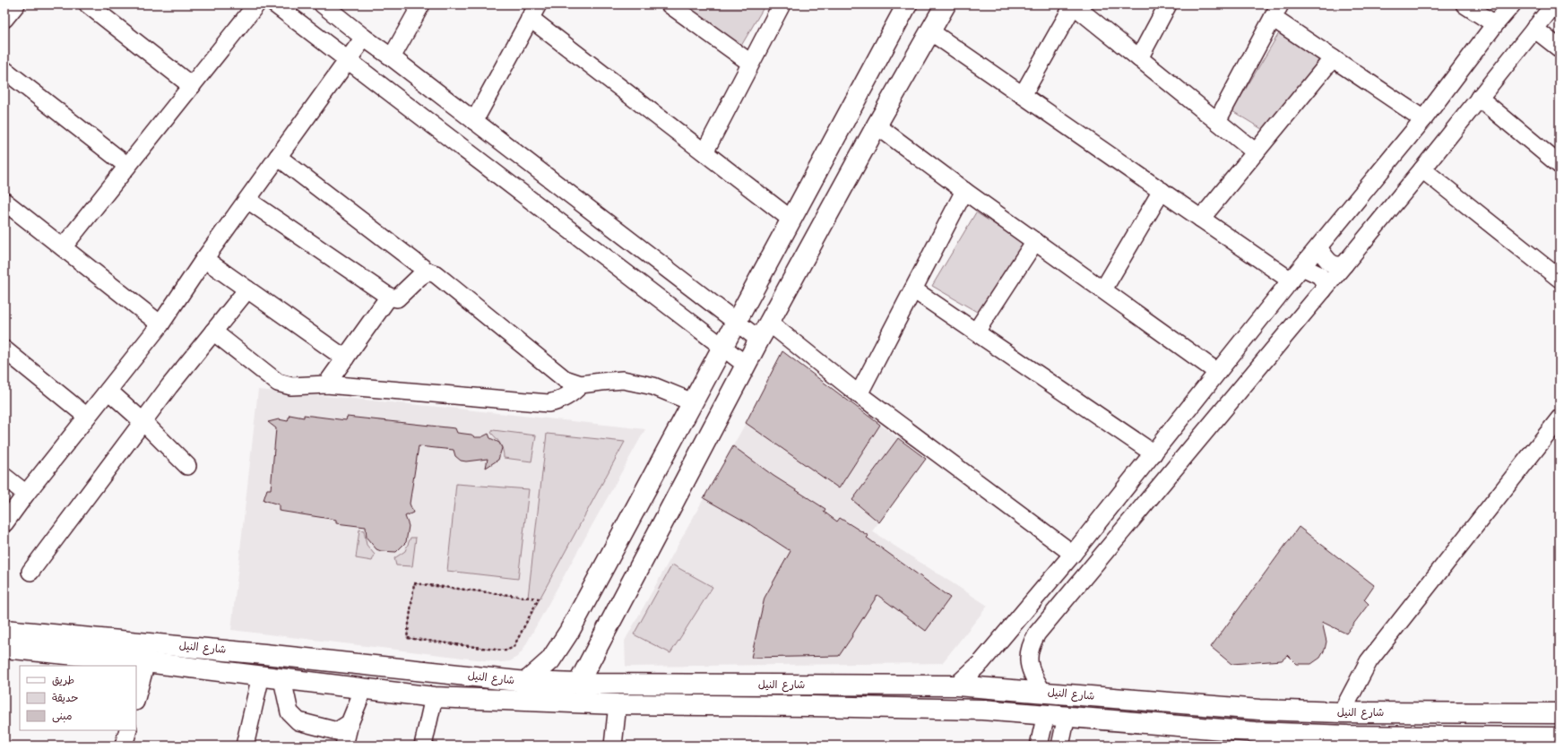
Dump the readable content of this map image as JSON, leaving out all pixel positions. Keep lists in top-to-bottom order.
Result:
{
  "streets": {
    "main road": ["شارع النيل"]
  },
  "legend": ["طريق", "حديقة", "مبنى"]
}
